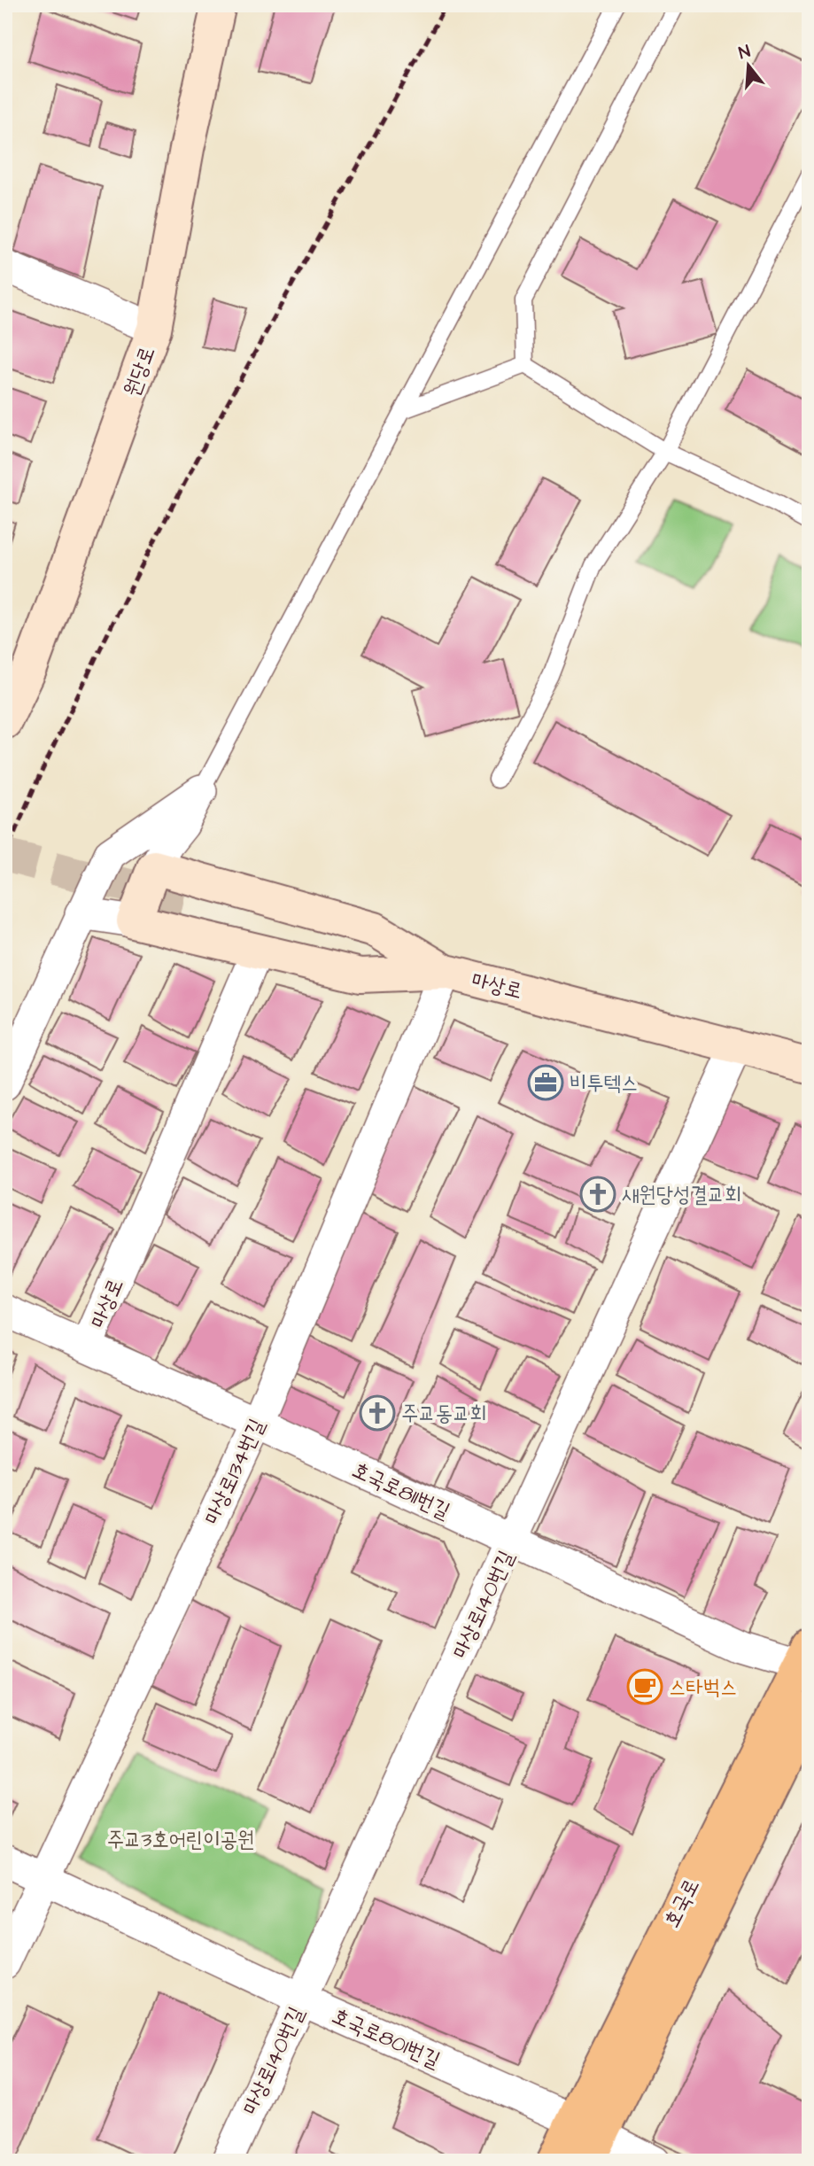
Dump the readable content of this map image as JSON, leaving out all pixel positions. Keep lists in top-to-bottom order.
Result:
{
  "streets": {
    "main road": ["호국로"],
    "street": [
      "원당로",
      "마상로",
      "마상로134번길",
      "호국로811번길",
      "마상로140번길",
      "호국로801번길"
    ]
  },
  "crossings": [
    ["마상로", "마상로134번길"],
    ["마상로", "호국로811번길"],
    ["마상로", "마상로140번길"],
    ["마상로134번길", "호국로811번길"],
    ["마상로134번길", "호국로801번길"],
    ["호국로811번길", "마상로140번길"],
    ["호국로811번길", "호국로"],
    ["마상로140번길", "호국로801번길"],
    ["호국로", "호국로801번길"]
  ],
  "parks": ["주교3호어린이공원"],
  "places": {
    "office": ["비투텍스"],
    "church": ["새원당성결교회", "주교동교회"],
    "cafe": ["스타벅스"]
  },
  "north": "top"
}
